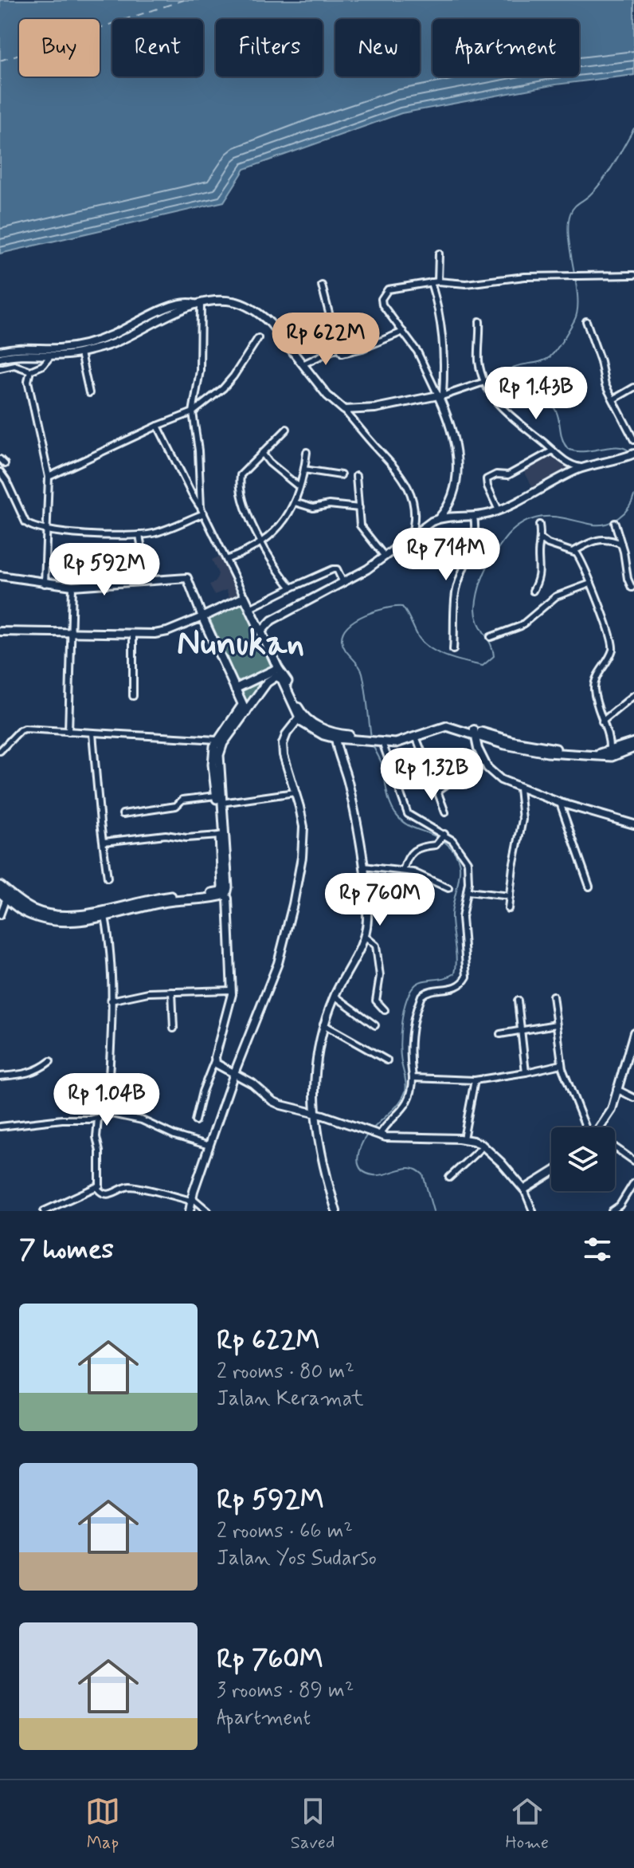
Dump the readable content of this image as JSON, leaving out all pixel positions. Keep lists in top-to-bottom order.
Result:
{
  "districts": ["Nunukan"],
  "page": {
    "chip": [
      "Buy",
      "Rent",
      "Filters",
      "New",
      "Apartment"
    ],
    "price": [
      "Rp 622M",
      "Rp 1.43B",
      "Rp 714M",
      "Rp 592M",
      "Rp 1.32B",
      "Rp 760M",
      "Rp 1.04B"
    ],
    "heading": "7 homes",
    "list": [
      {
        "name": "Rp 622M",
        "note": "2 rooms · 80 m² · Jalan Keramat"
      },
      {
        "name": "Rp 592M",
        "note": "2 rooms · 66 m² · Jalan Yos Sudarso"
      },
      {
        "name": "Rp 760M",
        "note": "3 rooms · 89 m² · Apartment"
      }
    ],
    "tabs": ["Map", "Saved", "Home"]
  }
}
